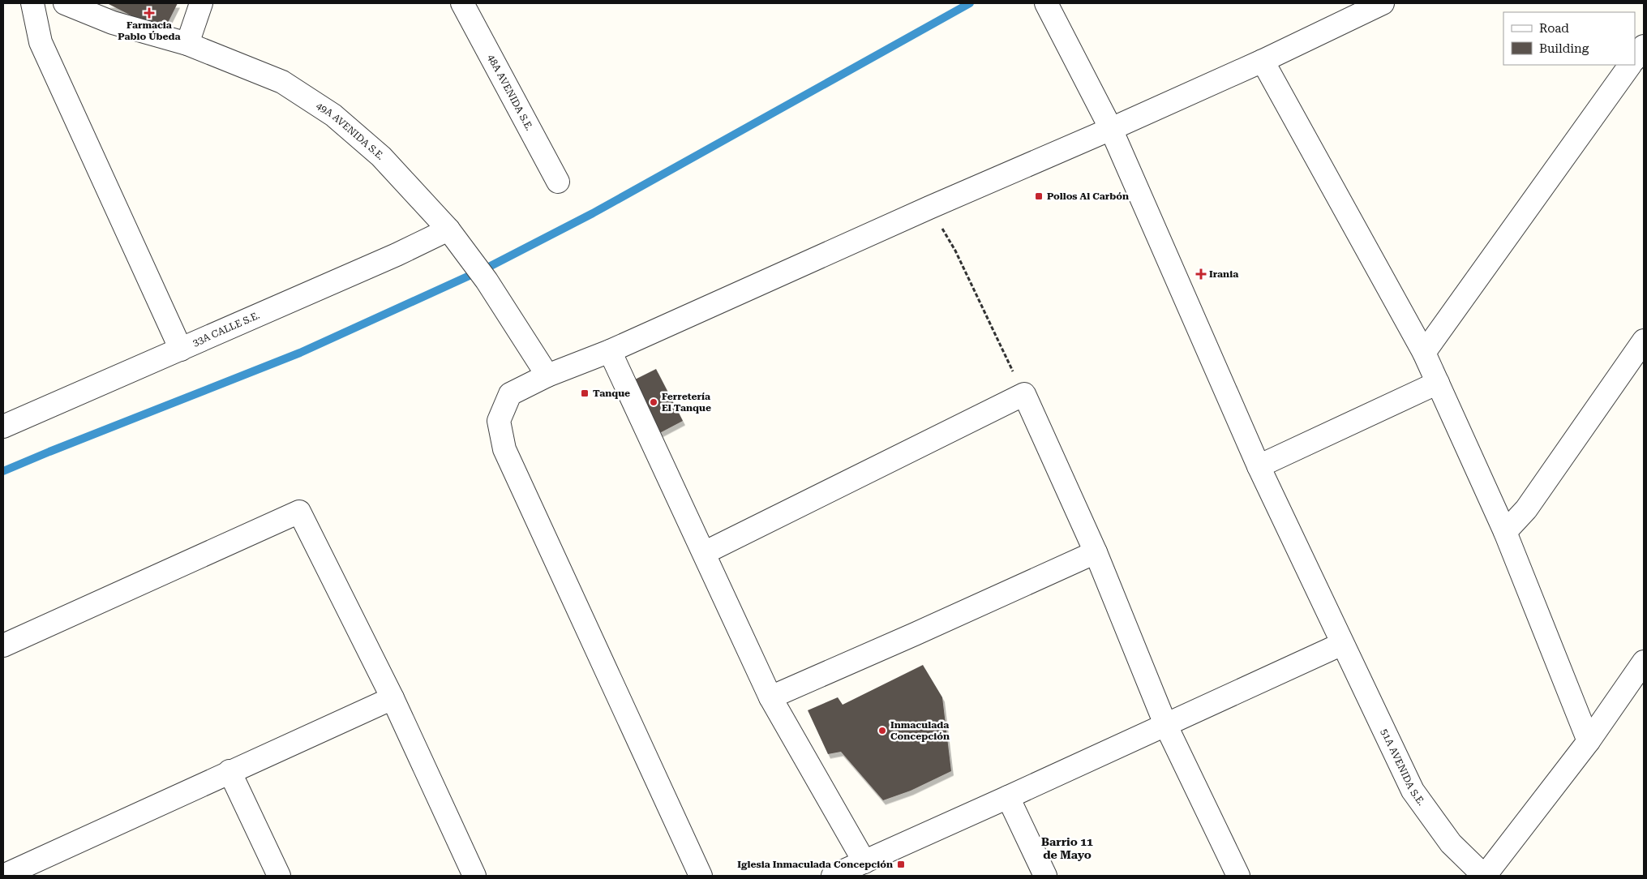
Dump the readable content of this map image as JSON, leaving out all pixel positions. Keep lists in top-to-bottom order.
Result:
{
  "streets": {
    "street": [
      "48A AVENIDA S.E.",
      "49A AVENIDA S.E.",
      "33A CALLE S.E.",
      "51A AVENIDA S.E."
    ]
  },
  "crossings": [
    ["49A AVENIDA S.E.", "33A CALLE S.E."]
  ],
  "districts": ["Barrio 11 de Mayo"],
  "places": {
    "health": ["Farmacia Pablo Úbeda", "Irania"],
    "transit": ["Pollos Al Carbón", "Tanque", "Iglesia Inmaculada Concepción"],
    "other": ["Ferretería El Tanque", "Inmaculada Concepción"]
  },
  "legend": ["Road", "Building"]
}
